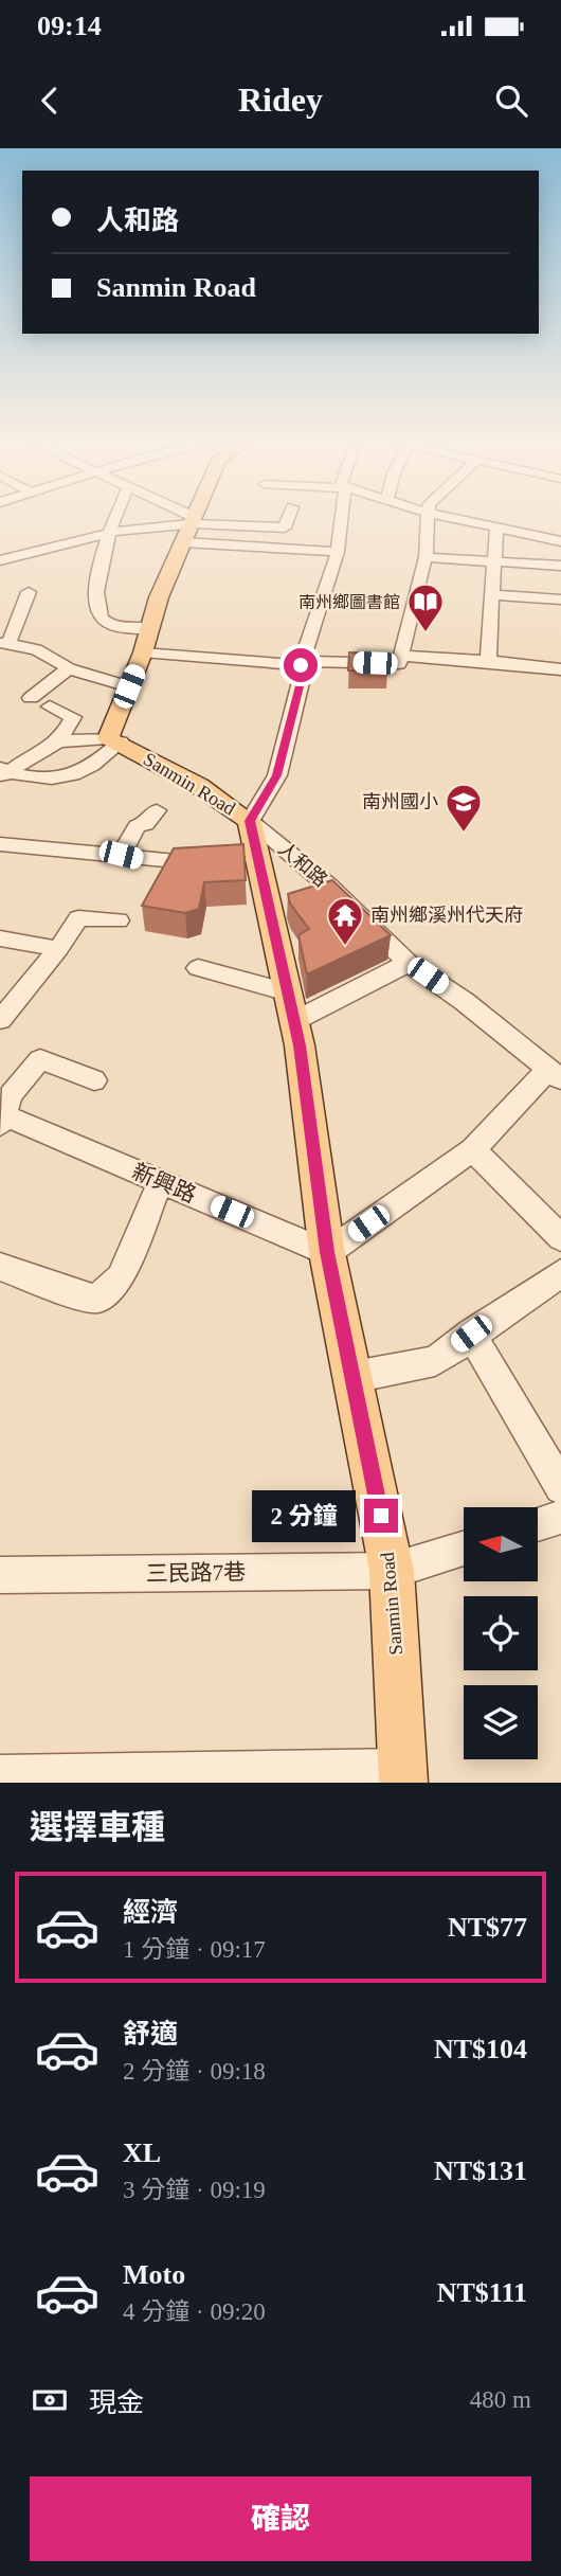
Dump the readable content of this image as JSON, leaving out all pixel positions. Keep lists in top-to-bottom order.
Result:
{
  "streets": {
    "main road": ["Sanmin Road"],
    "street": ["人和路", "新興路", "三民路7巷"]
  },
  "crossings": [
    ["Sanmin Road", "人和路"],
    ["Sanmin Road", "新興路"],
    ["Sanmin Road", "三民路7巷"]
  ],
  "places": {
    "library": ["南州鄉圖書館"],
    "school or university": ["南州國小"],
    "temple": ["南州鄉溪州代天府"]
  },
  "north": "left",
  "page": {
    "status": "09:14",
    "header": "Ridey",
    "banner": ["人和路", "Sanmin Road"],
    "bubble": "2 分鐘",
    "heading": "選擇車種",
    "list": [
      {
        "name": "經濟",
        "note": "1 分鐘 · 09:17",
        "value": "NT$77"
      },
      {
        "name": "舒適",
        "note": "2 分鐘 · 09:18",
        "value": "NT$104"
      },
      {
        "name": "XL",
        "note": "3 分鐘 · 09:19",
        "value": "NT$131"
      },
      {
        "name": "Moto",
        "note": "4 分鐘 · 09:20",
        "value": "NT$111"
      }
    ],
    "pay": ["現金", "480 m"],
    "buttons": "確認"
  }
}
